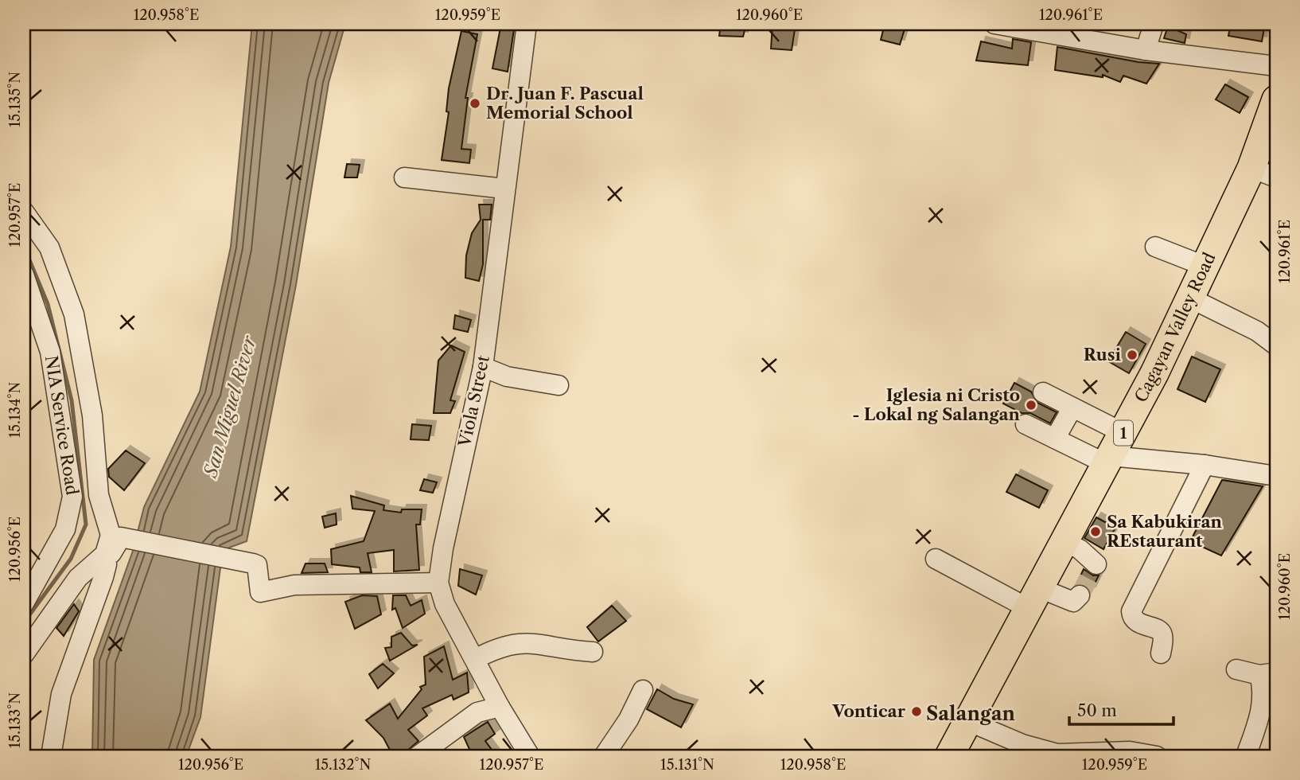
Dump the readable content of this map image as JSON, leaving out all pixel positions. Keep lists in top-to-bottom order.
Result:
{
  "streets": {
    "highway": ["Cagayan Valley Road", "1"],
    "street": ["Viola Street", "NIA Service Road"]
  },
  "districts": ["Salangan"],
  "water": ["San Miguel River"],
  "places": [
    "Dr. Juan F. Pascual Memorial School",
    "Rusi",
    "Iglesia ni Cristo - Lokal ng Salangan",
    "Sa Kabukiran REstaurant",
    "Vonticar"
  ],
  "scale_bar": "50 m",
  "coordinates": [
    "120.958°E",
    "120.959°E",
    "120.960°E",
    "120.961°E",
    "15.135°N",
    "120.957°E",
    "15.134°N",
    "120.956°E",
    "15.133°N",
    "15.132°N",
    "15.131°N"
  ]
}
